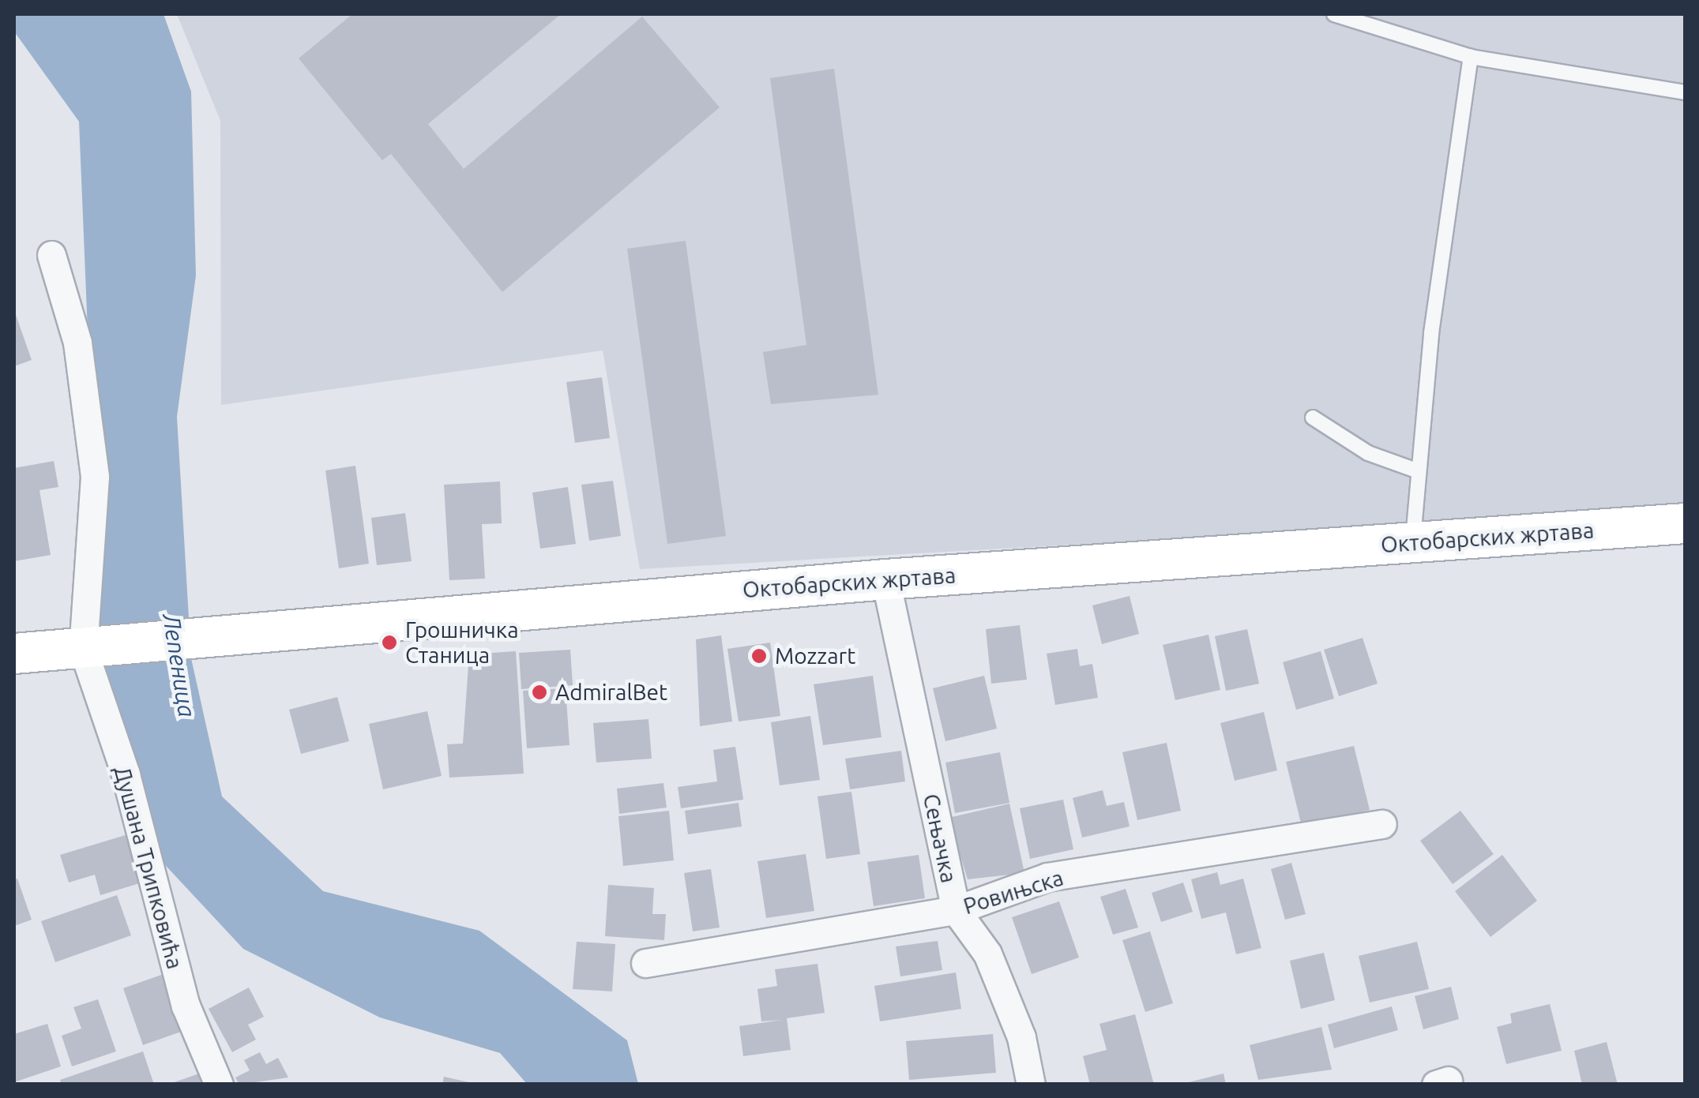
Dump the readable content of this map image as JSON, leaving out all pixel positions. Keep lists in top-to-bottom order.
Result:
{
  "streets": {
    "street": [
      "Октобарских жртава",
      "Сењачка",
      "Душана Трипковића",
      "Ровињска"
    ]
  },
  "crossings": [
    ["Октобарских жртава", "Сењачка"],
    ["Октобарских жртава", "Душана Трипковића"],
    ["Сењачка", "Ровињска"]
  ],
  "water": ["Лепеница"],
  "places": ["Грошничка Станица", "Mozzart", "AdmiralBet"]
}
